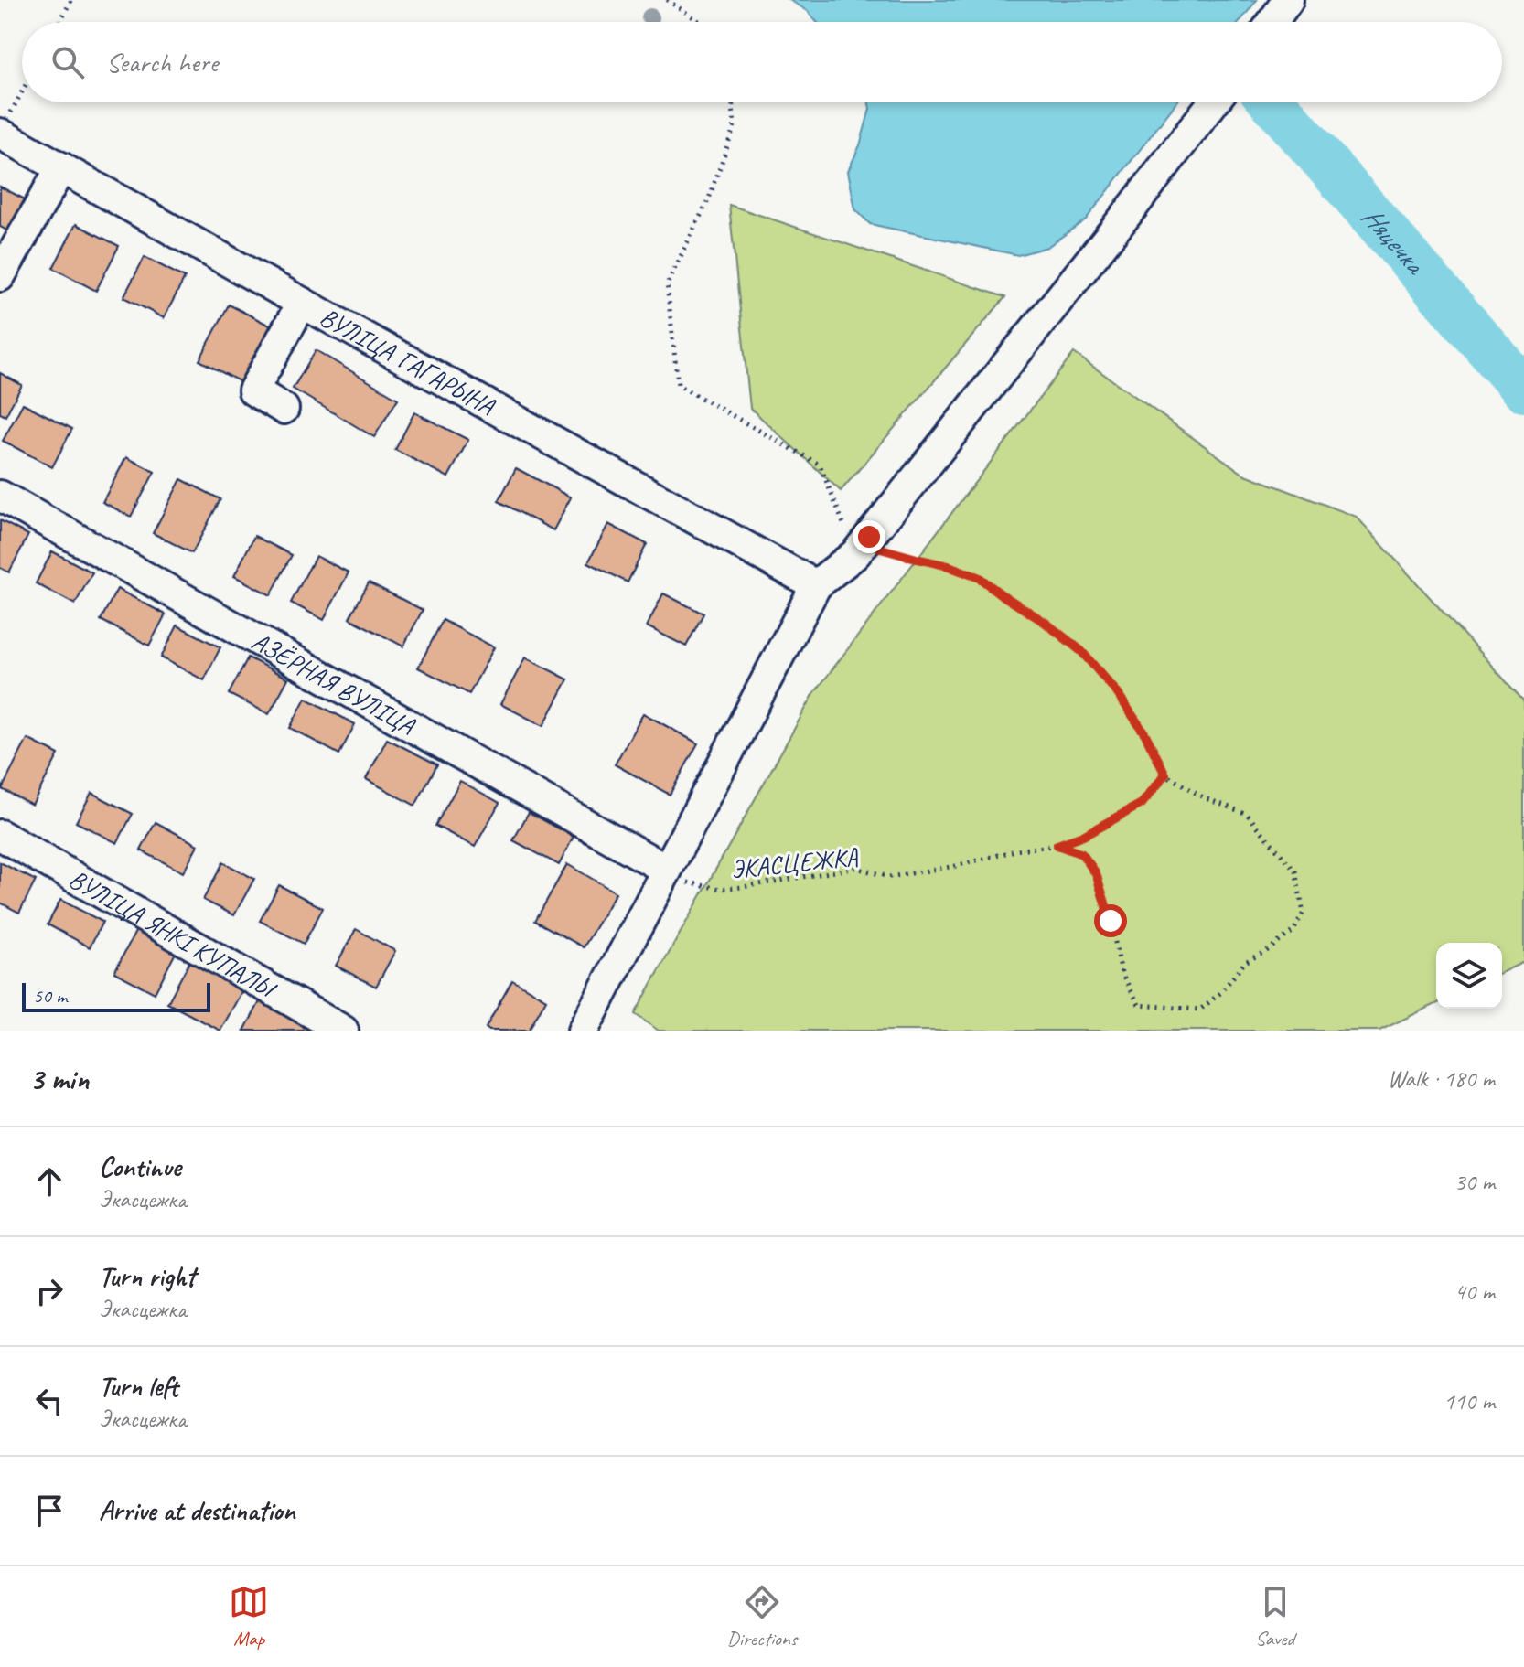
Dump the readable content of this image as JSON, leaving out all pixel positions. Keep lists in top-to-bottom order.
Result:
{
  "streets": {
    "street": ["ВУЛІЦА ГАГАРЫНА", "АЗЁРНАЯ ВУЛІЦА", "ВУЛІЦА ЯНКІ КУПАЛЫ"],
    "path": ["ЭКАСЦЕЖКА"]
  },
  "crossings": [
    ["АЗЁРНАЯ ВУЛІЦА", "ЭКАСЦЕЖКА"]
  ],
  "water": ["Няцечка"],
  "scale_bar": "50 m",
  "page": {
    "search": "Search here",
    "scale": "50 m",
    "heading": ["3 min", "Walk · 180 m"],
    "list": [
      ["Continue", "Экасцежка", "30 m"],
      ["Turn right", "Экасцежка", "40 m"],
      ["Turn left", "Экасцежка", "110 m"],
      "Arrive at destination"
    ],
    "nav": ["Map", "Directions", "Saved"]
  }
}
